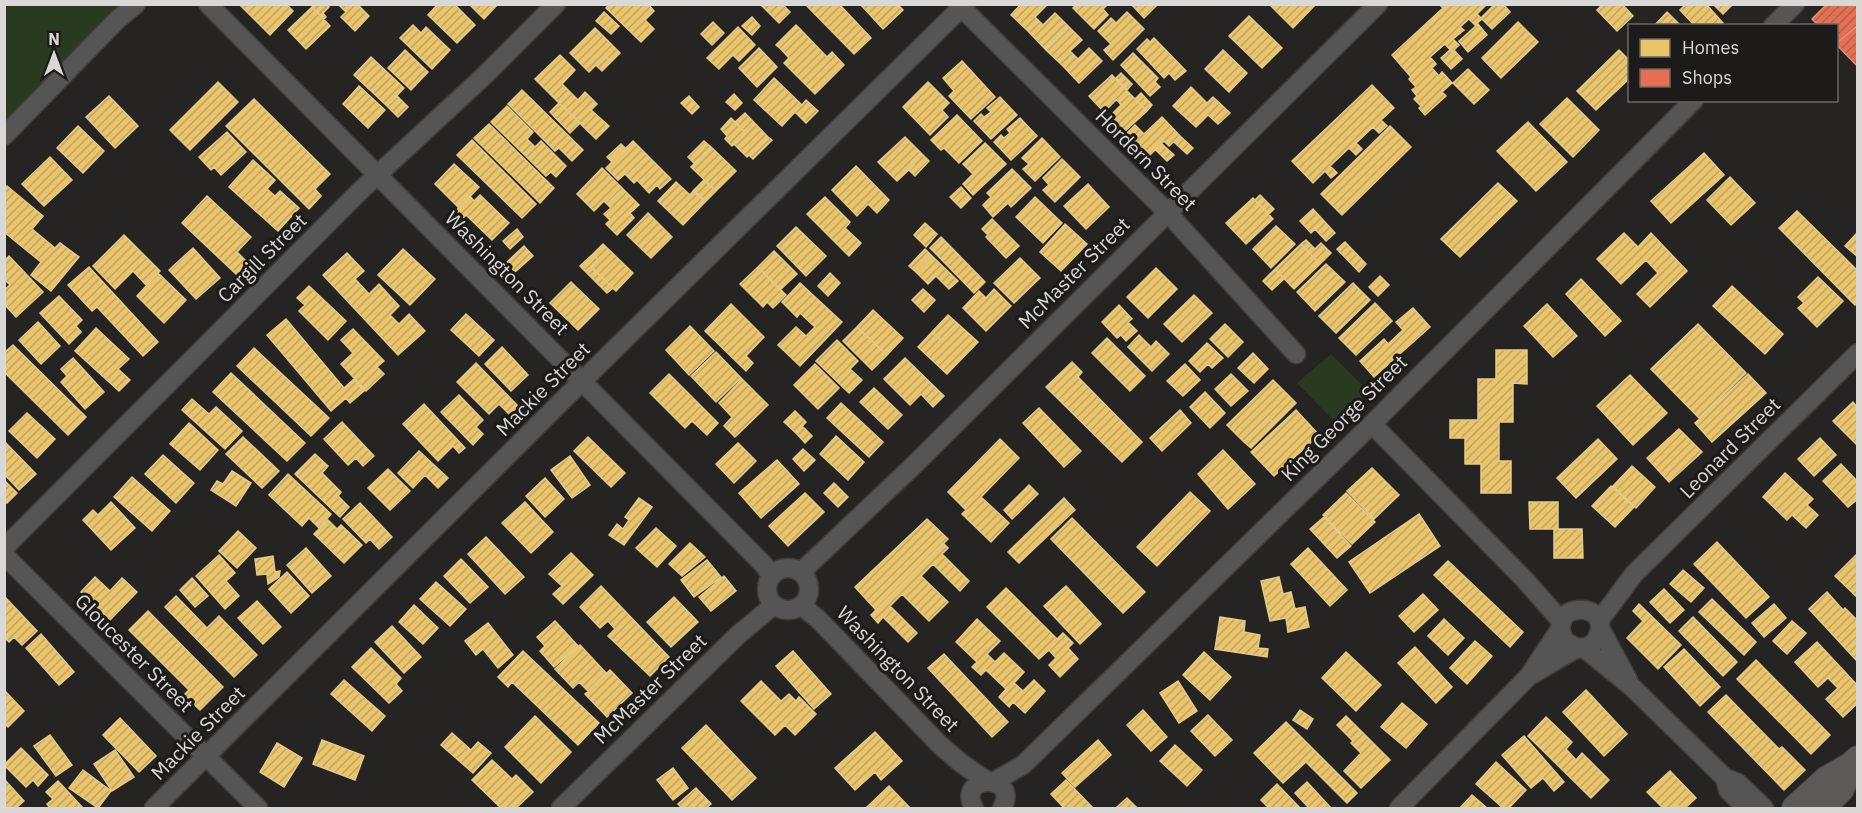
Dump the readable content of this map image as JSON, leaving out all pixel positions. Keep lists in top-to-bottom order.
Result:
{
  "streets": {
    "street": [
      "Hordern Street",
      "Cargill Street",
      "Washington Street",
      "McMaster Street",
      "Mackie Street",
      "King George Street",
      "Leonard Street",
      "Gloucester Street"
    ]
  },
  "crossings": [
    ["Hordern Street", "McMaster Street"],
    ["Hordern Street", "Mackie Street"],
    ["Cargill Street", "Washington Street"],
    ["Washington Street", "McMaster Street"],
    ["Washington Street", "Mackie Street"],
    ["Washington Street", "King George Street"],
    ["Mackie Street", "Gloucester Street"]
  ],
  "legend": ["Homes", "Shops"],
  "north": "top"
}
